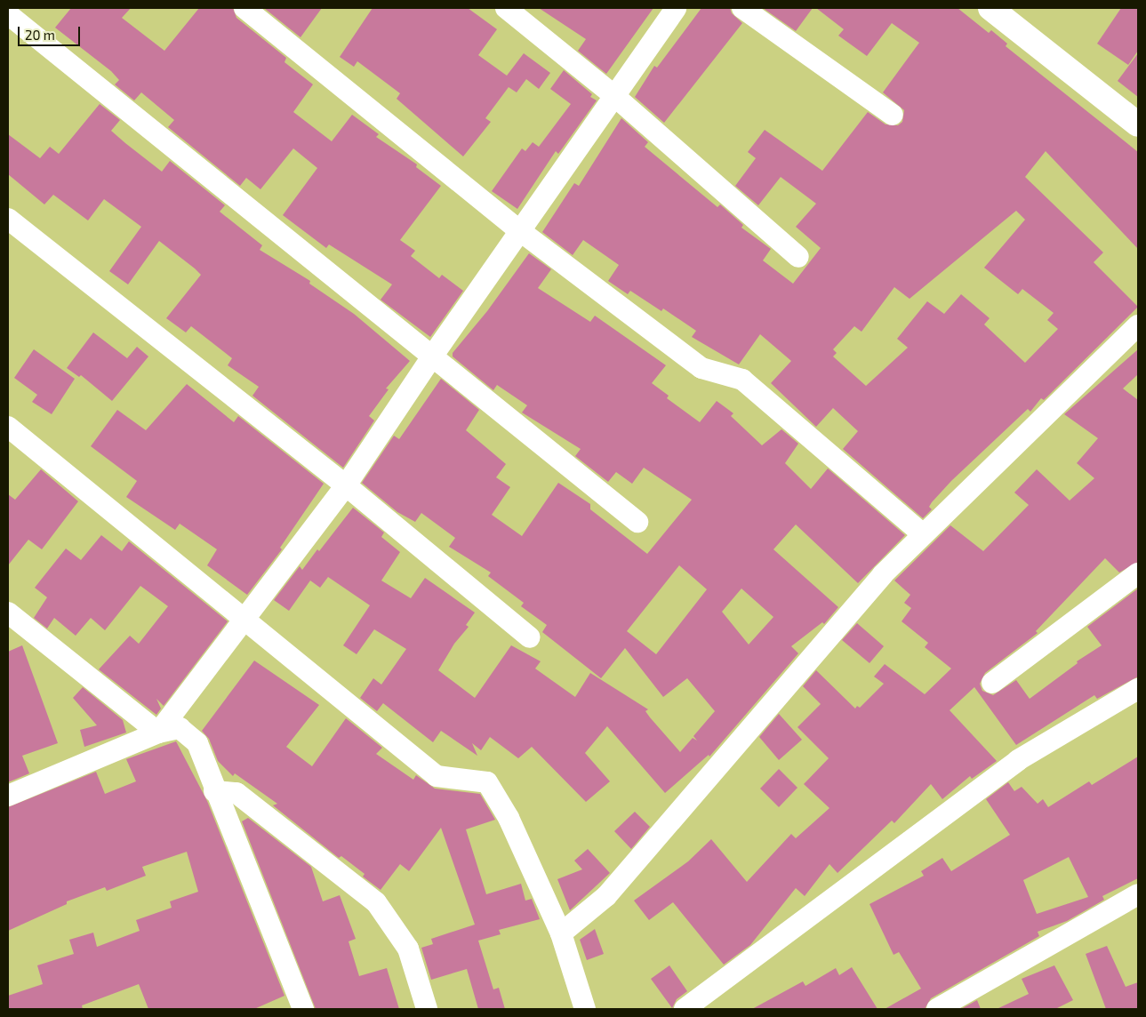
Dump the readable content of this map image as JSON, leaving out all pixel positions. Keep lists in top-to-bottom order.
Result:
{
  "scale_bar": "20 m"
}
